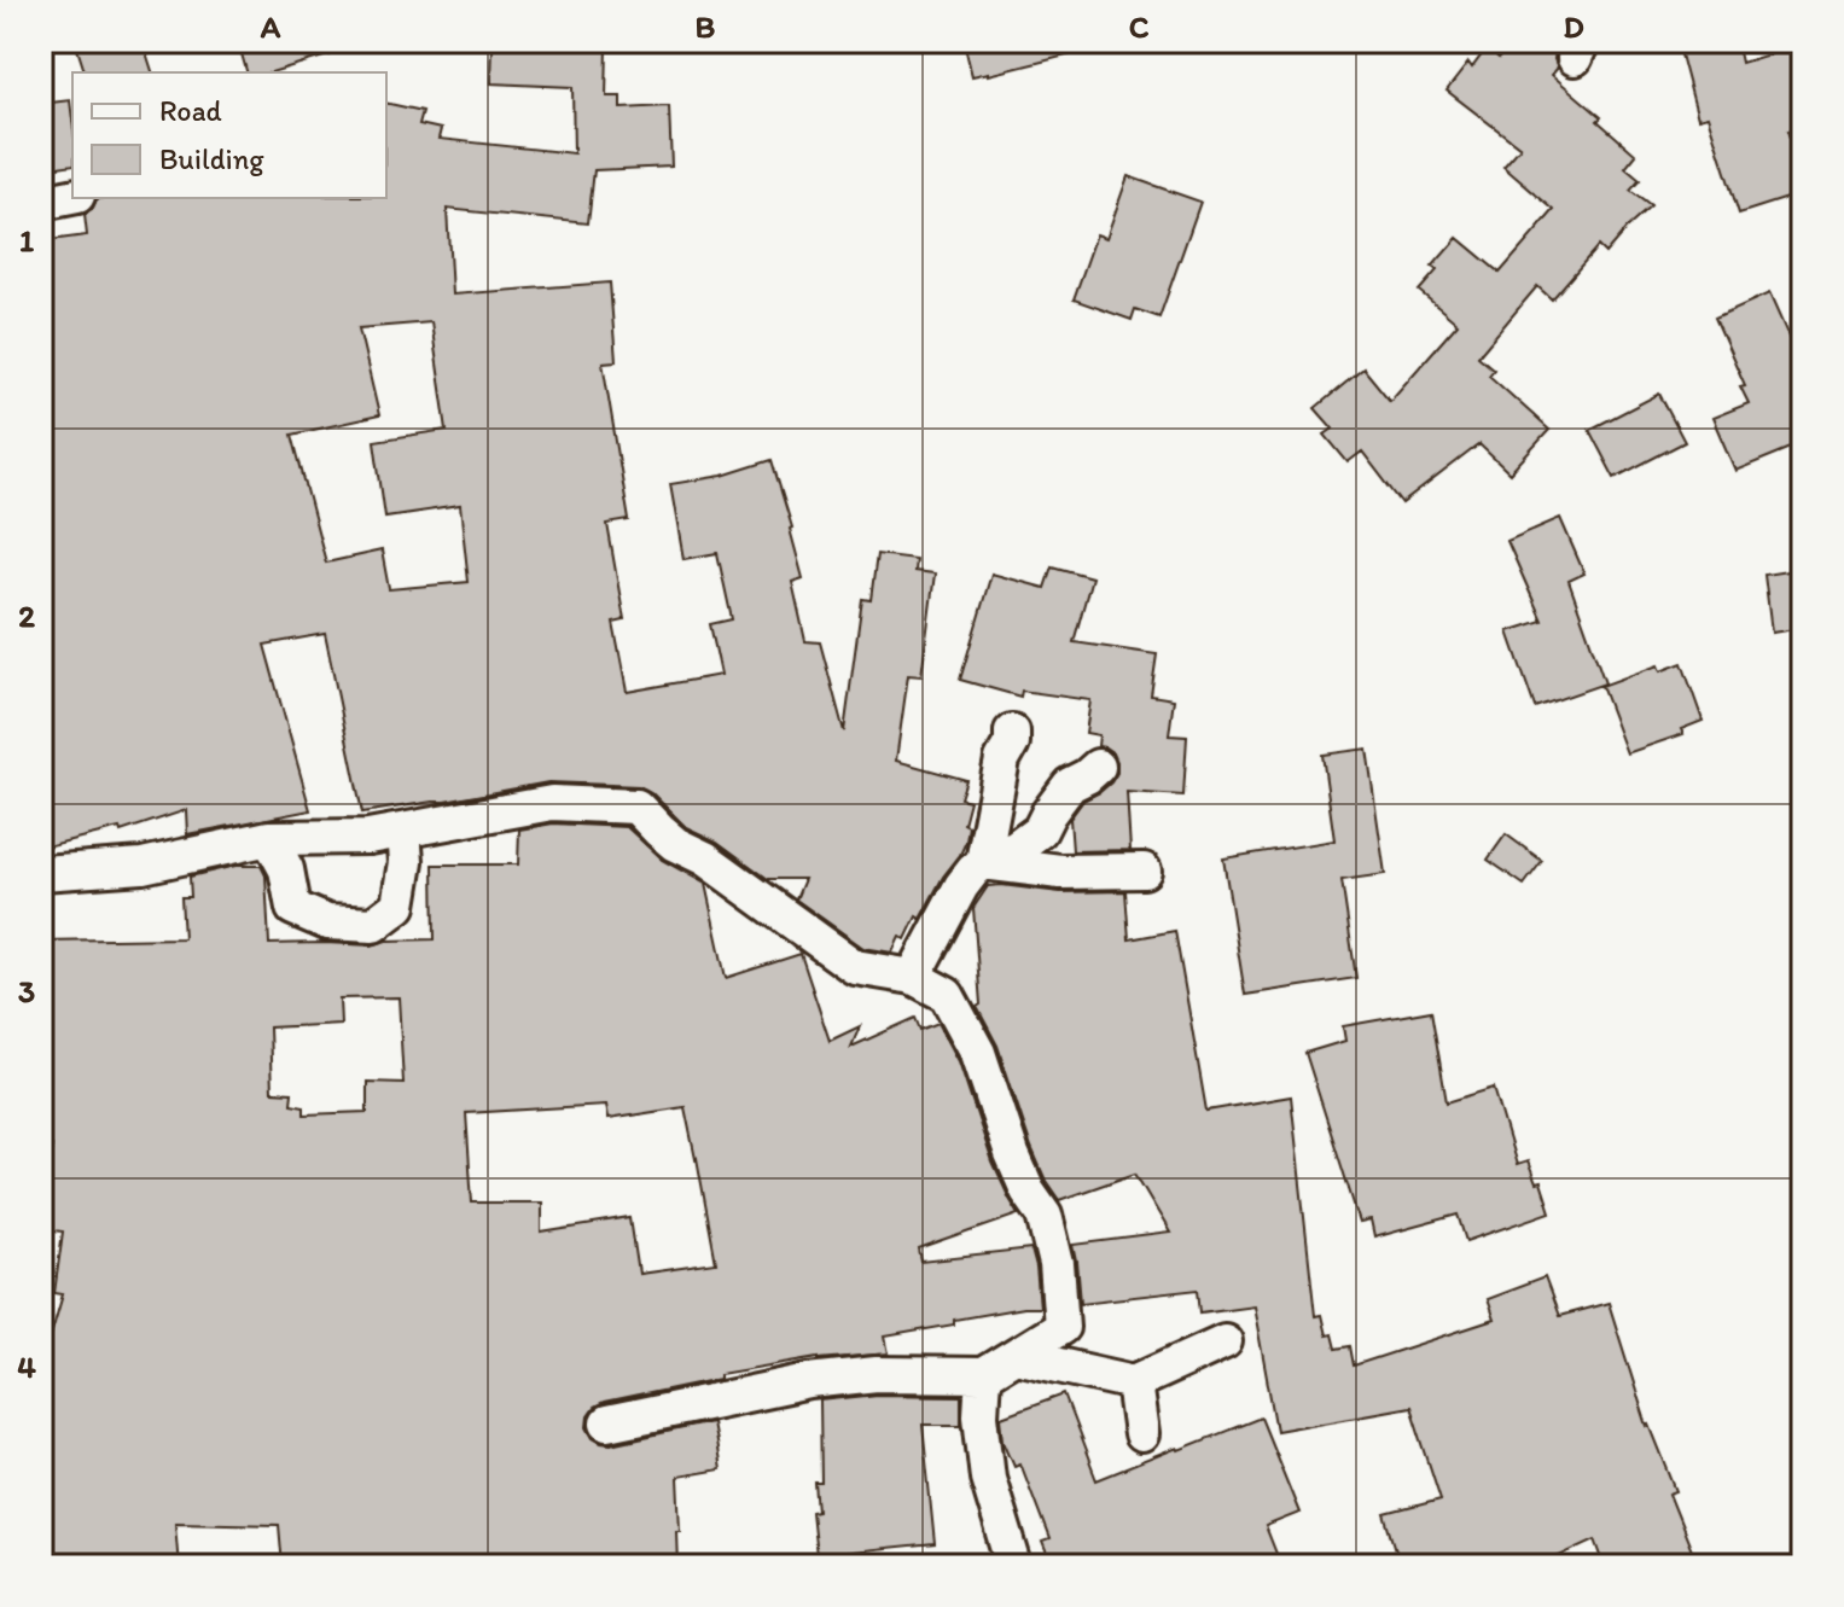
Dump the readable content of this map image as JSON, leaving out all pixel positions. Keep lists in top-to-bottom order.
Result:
{
  "legend": ["Road", "Building"],
  "grid": {
    "columns": [
      "A",
      "B",
      "C",
      "D"
    ],
    "rows": [
      "1",
      "2",
      "3",
      "4"
    ]
  }
}
